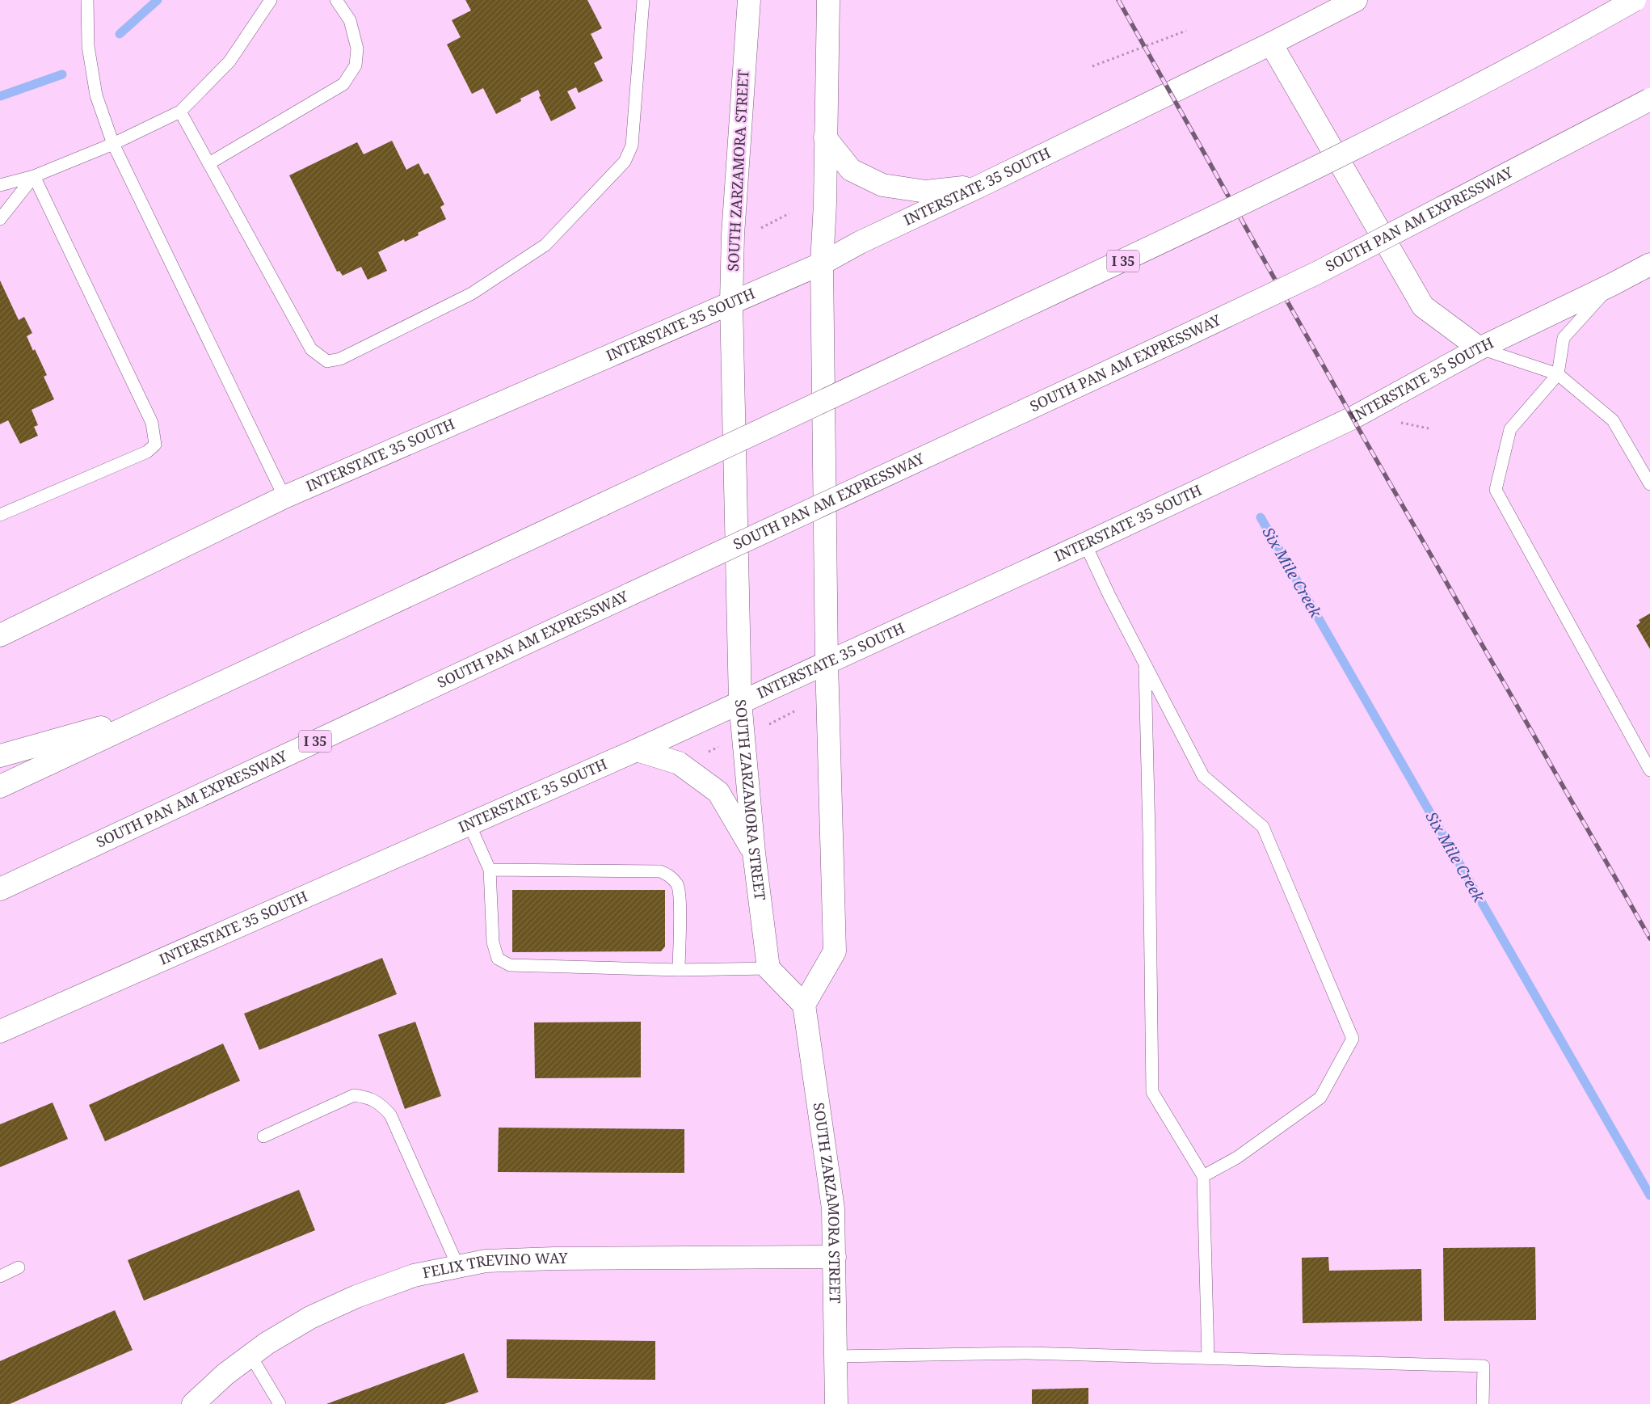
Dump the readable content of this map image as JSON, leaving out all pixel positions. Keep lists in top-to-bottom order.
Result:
{
  "streets": {
    "main road": [
      "SOUTH ZARZAMORA STREET",
      "INTERSTATE 35 SOUTH",
      "SOUTH PAN AM EXPRESSWAY",
      "I 35",
      "FELIX TREVINO WAY"
    ]
  },
  "crossings": [
    ["SOUTH ZARZAMORA STREET", "INTERSTATE 35 SOUTH"],
    ["SOUTH ZARZAMORA STREET", "FELIX TREVINO WAY"]
  ],
  "water": ["Six Mile Creek"]
}
